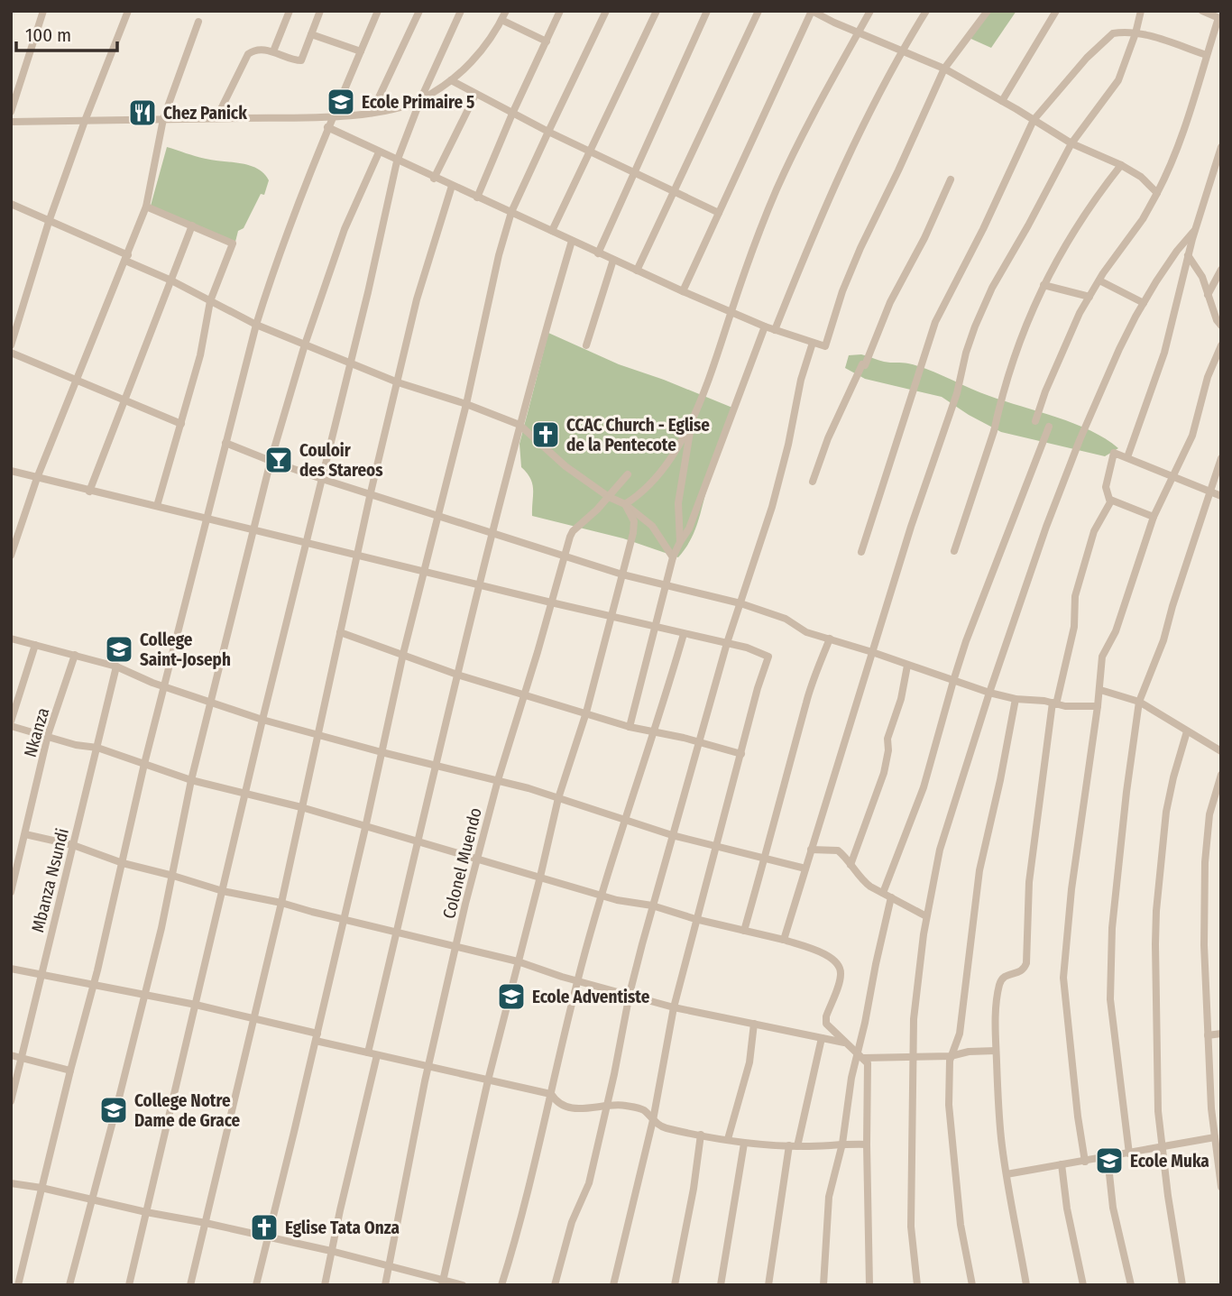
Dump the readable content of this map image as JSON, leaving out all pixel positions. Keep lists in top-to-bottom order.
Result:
{
  "streets": {
    "street": ["Nkanza", "Colonel Muendo", "Mbanza Nsundi"]
  },
  "places": {
    "school or university": [
      "Ecole Primaire 5",
      "College Saint-Joseph",
      "Ecole Adventiste",
      "College Notre Dame de Grace",
      "Ecole Muka"
    ],
    "restaurant": ["Chez Panick"],
    "church": ["CCAC Church - Eglise de la Pentecote", "Eglise Tata Onza"],
    "bar": ["Couloir des Stareos"]
  },
  "scale_bar": "100 m"
}
